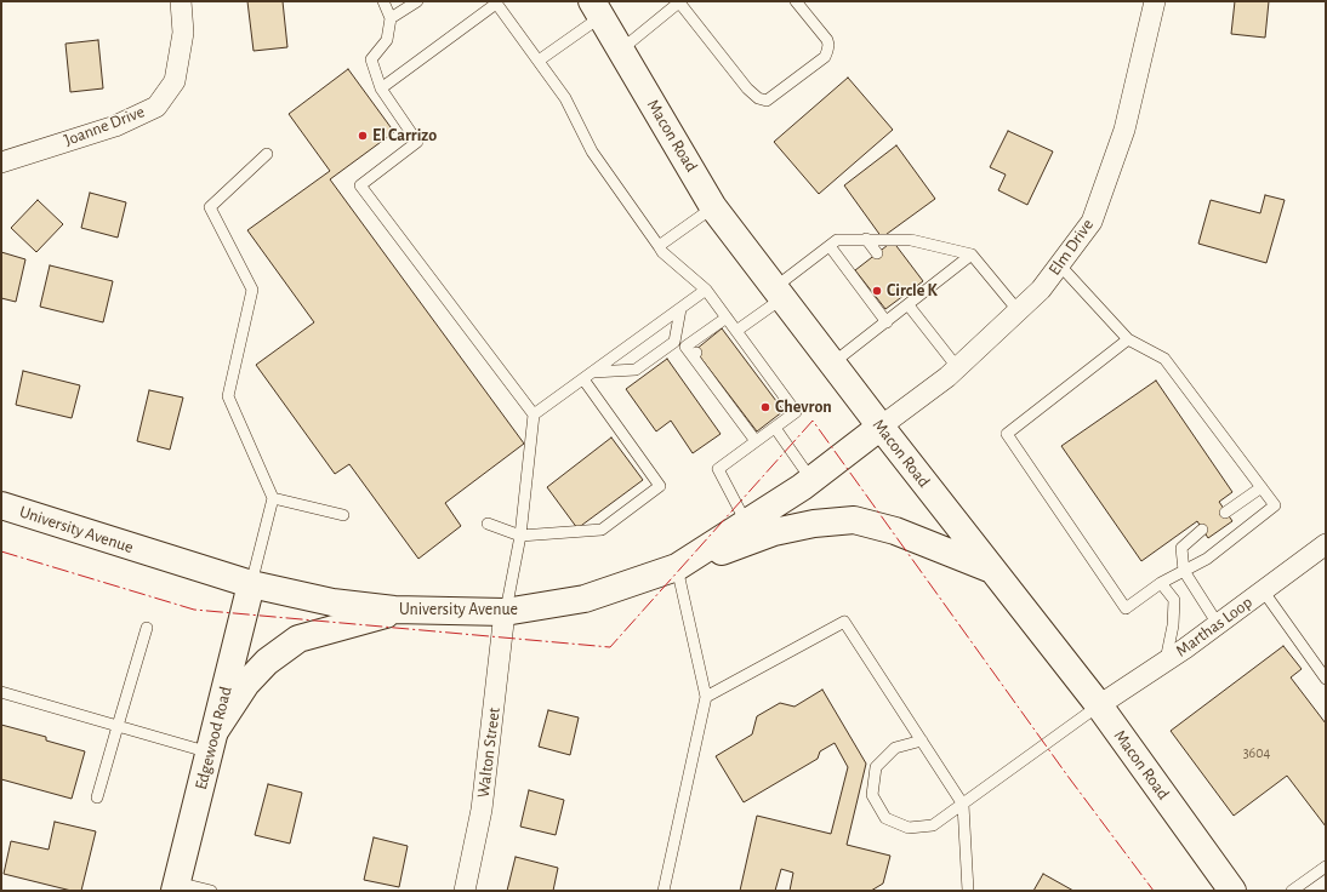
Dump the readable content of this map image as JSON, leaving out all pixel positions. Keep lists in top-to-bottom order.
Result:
{
  "streets": {
    "main road": ["Macon Road", "University Avenue", "Edgewood Road"],
    "street": [
      "Joanne Drive",
      "Elm Drive",
      "Marthas Loop",
      "Walton Street"
    ]
  },
  "crossings": [
    ["Macon Road", "Elm Drive"],
    ["Macon Road", "University Avenue"],
    ["Macon Road", "Marthas Loop"],
    ["Elm Drive", "University Avenue"],
    ["University Avenue", "Edgewood Road"],
    ["University Avenue", "Walton Street"]
  ],
  "places": ["El Carrizo", "Circle K", "Chevron"],
  "house_numbers": ["3604"]
}
